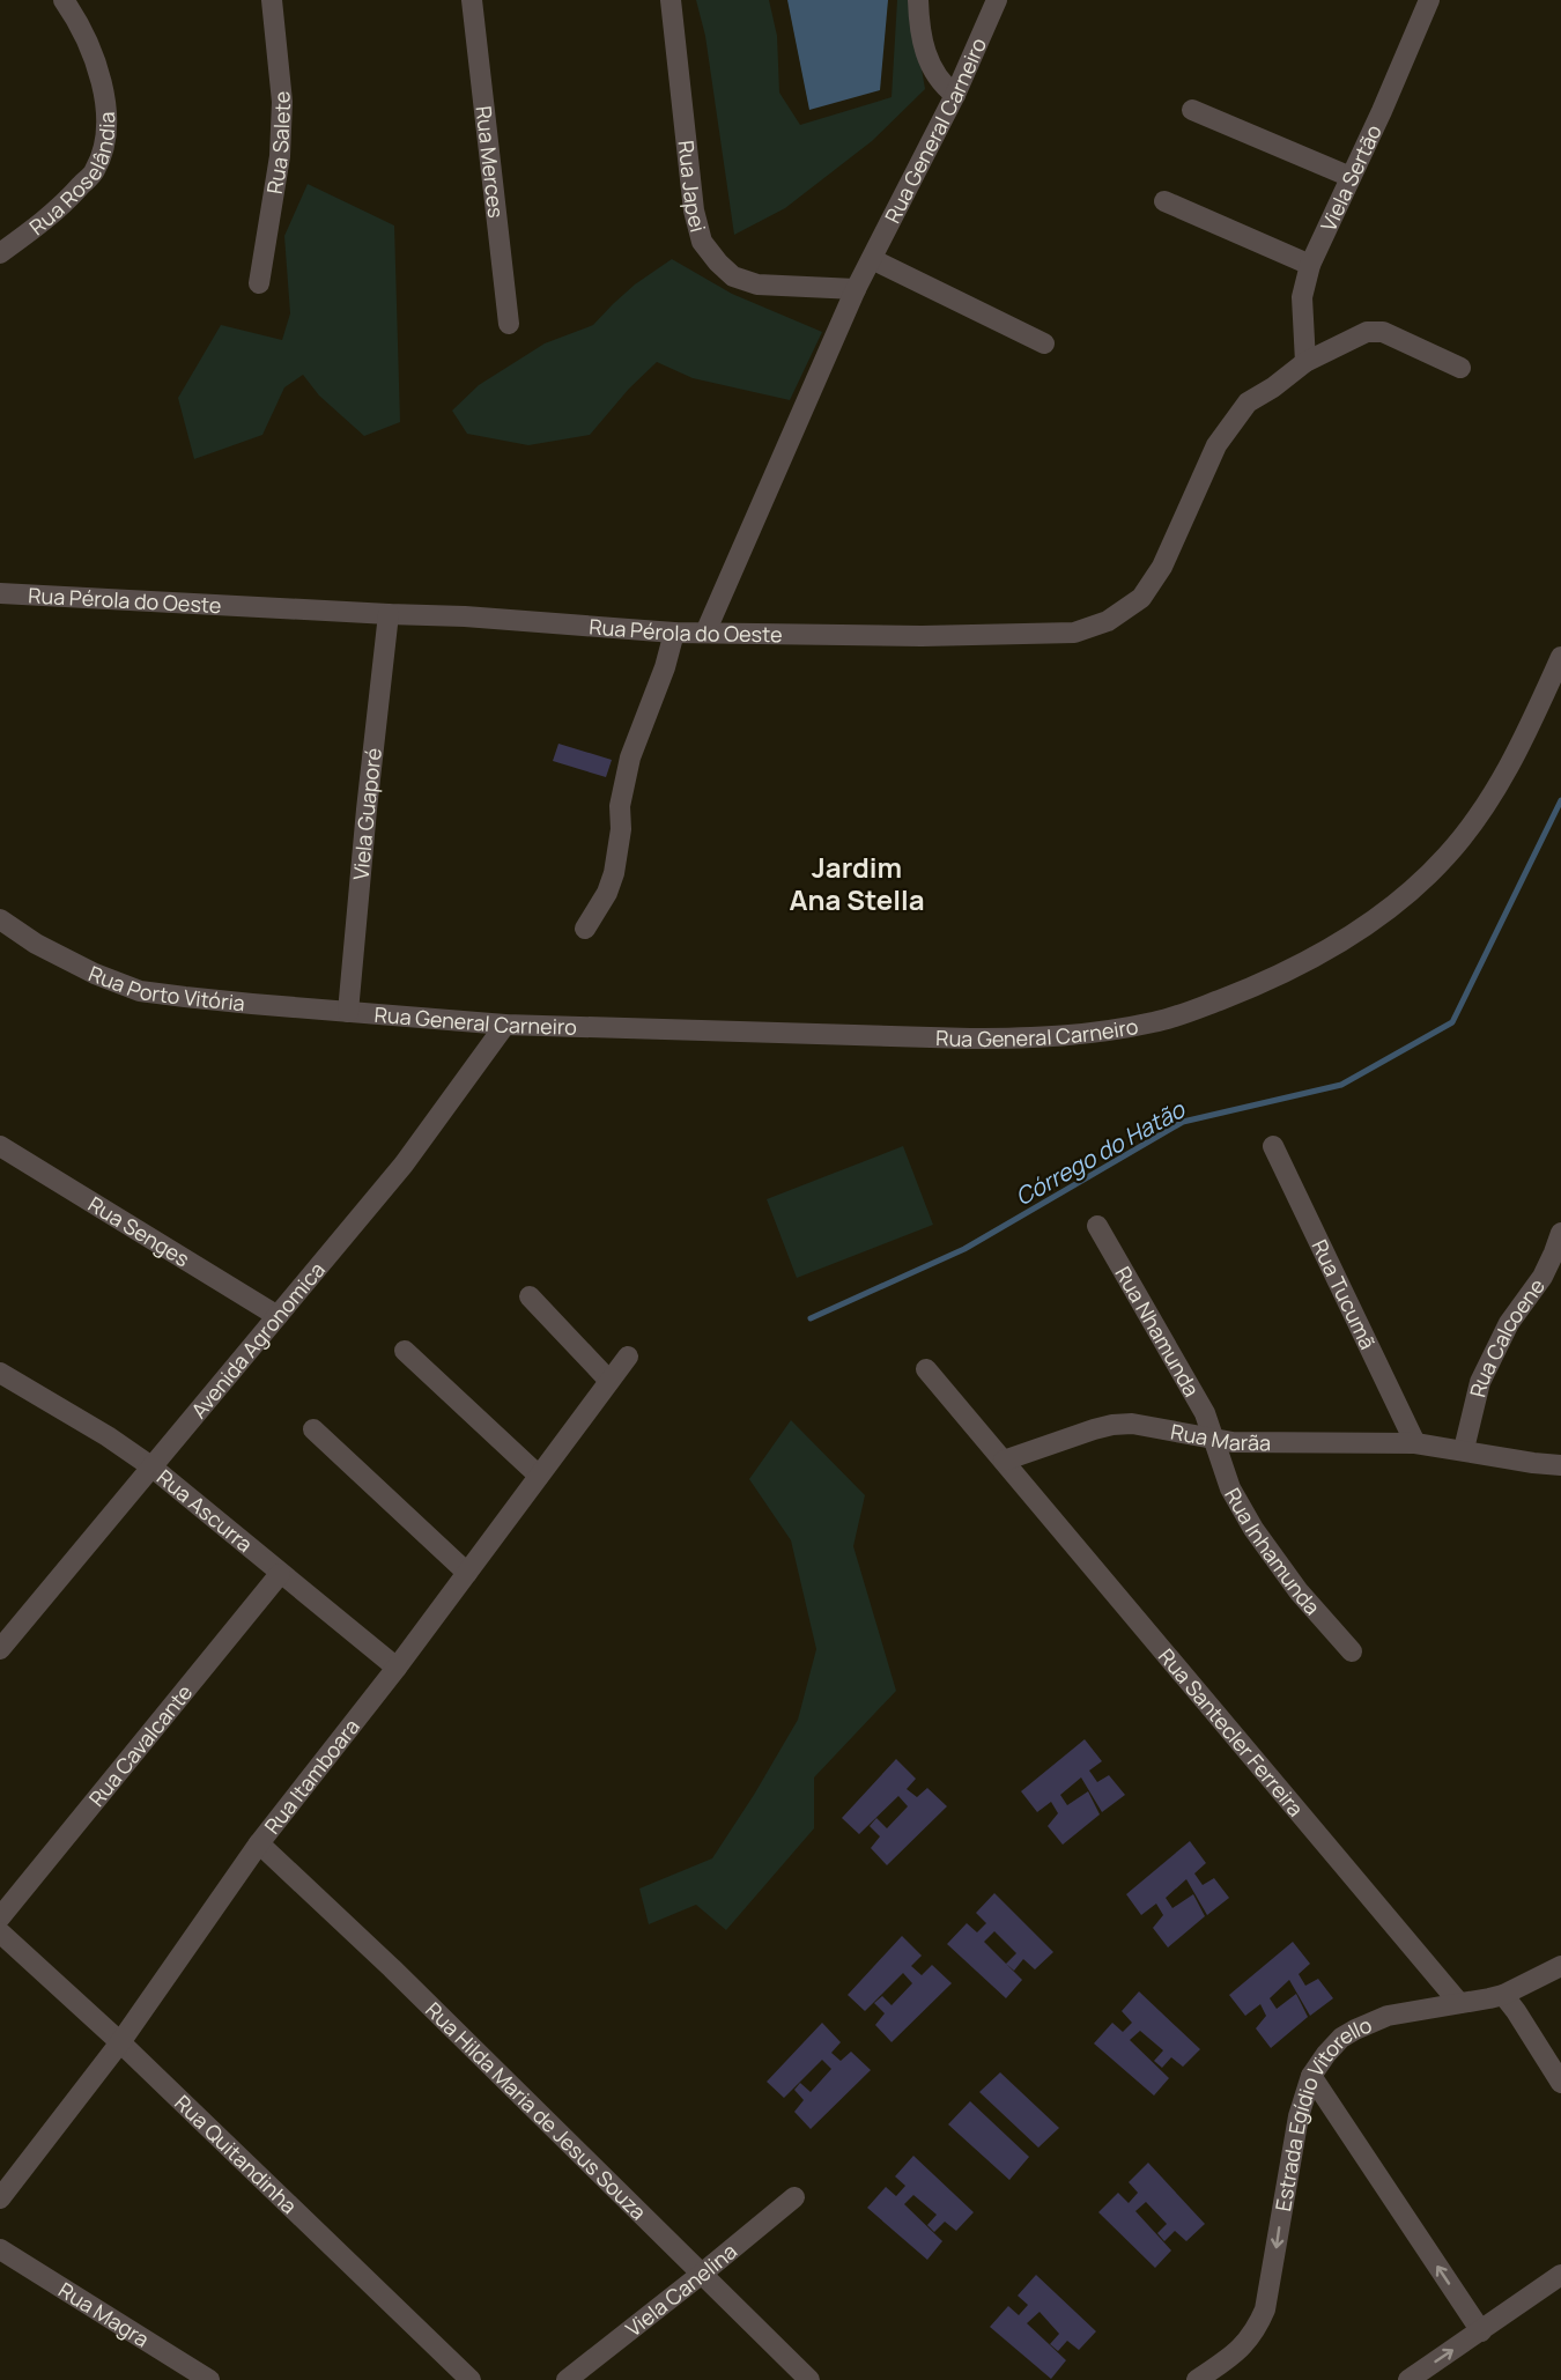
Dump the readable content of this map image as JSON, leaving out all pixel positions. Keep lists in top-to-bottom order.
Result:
{
  "streets": {
    "street": [
      "Rua General Carneiro",
      "Rua Salete",
      "Rua Merces",
      "Rua Roselândia",
      "Viela Sertão",
      "Rua Japei",
      "Rua Pérola do Oeste",
      "Viela Guaporé",
      "Rua Porto Vitória",
      "Rua Senges",
      "Rua Tucumã",
      "Rua Nhamunda",
      "Avenida Agronomica",
      "Rua Calcoene",
      "Rua Marãa",
      "Rua Ascurra",
      "Rua Inhamunda",
      "Rua Santecler Ferreira",
      "Rua Cavalcante",
      "Rua Itamboara",
      "Rua Hilda Maria de Jesus Souza",
      "Estrada Egídio Vitorello",
      "Rua Quitandinha",
      "Viela Canelina",
      "Rua Magra"
    ]
  },
  "crossings": [
    ["Rua General Carneiro", "Rua Japei"],
    ["Rua General Carneiro", "Rua Pérola do Oeste"],
    ["Rua General Carneiro", "Viela Guaporé"],
    ["Rua General Carneiro", "Rua Porto Vitória"],
    ["Rua General Carneiro", "Avenida Agronomica"],
    ["Viela Sertão", "Rua Pérola do Oeste"],
    ["Rua Pérola do Oeste", "Viela Guaporé"],
    ["Viela Guaporé", "Rua Porto Vitória"],
    ["Rua Senges", "Avenida Agronomica"],
    ["Rua Tucumã", "Rua Marãa"],
    ["Rua Nhamunda", "Rua Marãa"],
    ["Rua Nhamunda", "Rua Inhamunda"],
    ["Avenida Agronomica", "Rua Ascurra"],
    ["Rua Calcoene", "Rua Marãa"],
    ["Rua Marãa", "Rua Inhamunda"],
    ["Rua Marãa", "Rua Santecler Ferreira"],
    ["Rua Ascurra", "Rua Cavalcante"],
    ["Rua Ascurra", "Rua Itamboara"],
    ["Rua Santecler Ferreira", "Estrada Egídio Vitorello"],
    ["Rua Itamboara", "Rua Hilda Maria de Jesus Souza"],
    ["Rua Itamboara", "Rua Quitandinha"],
    ["Rua Hilda Maria de Jesus Souza", "Viela Canelina"]
  ],
  "one_way": ["Estrada Egídio Vitorello"],
  "districts": ["Jardim Ana Stella"],
  "water": ["Córrego do Hatão"]
}
